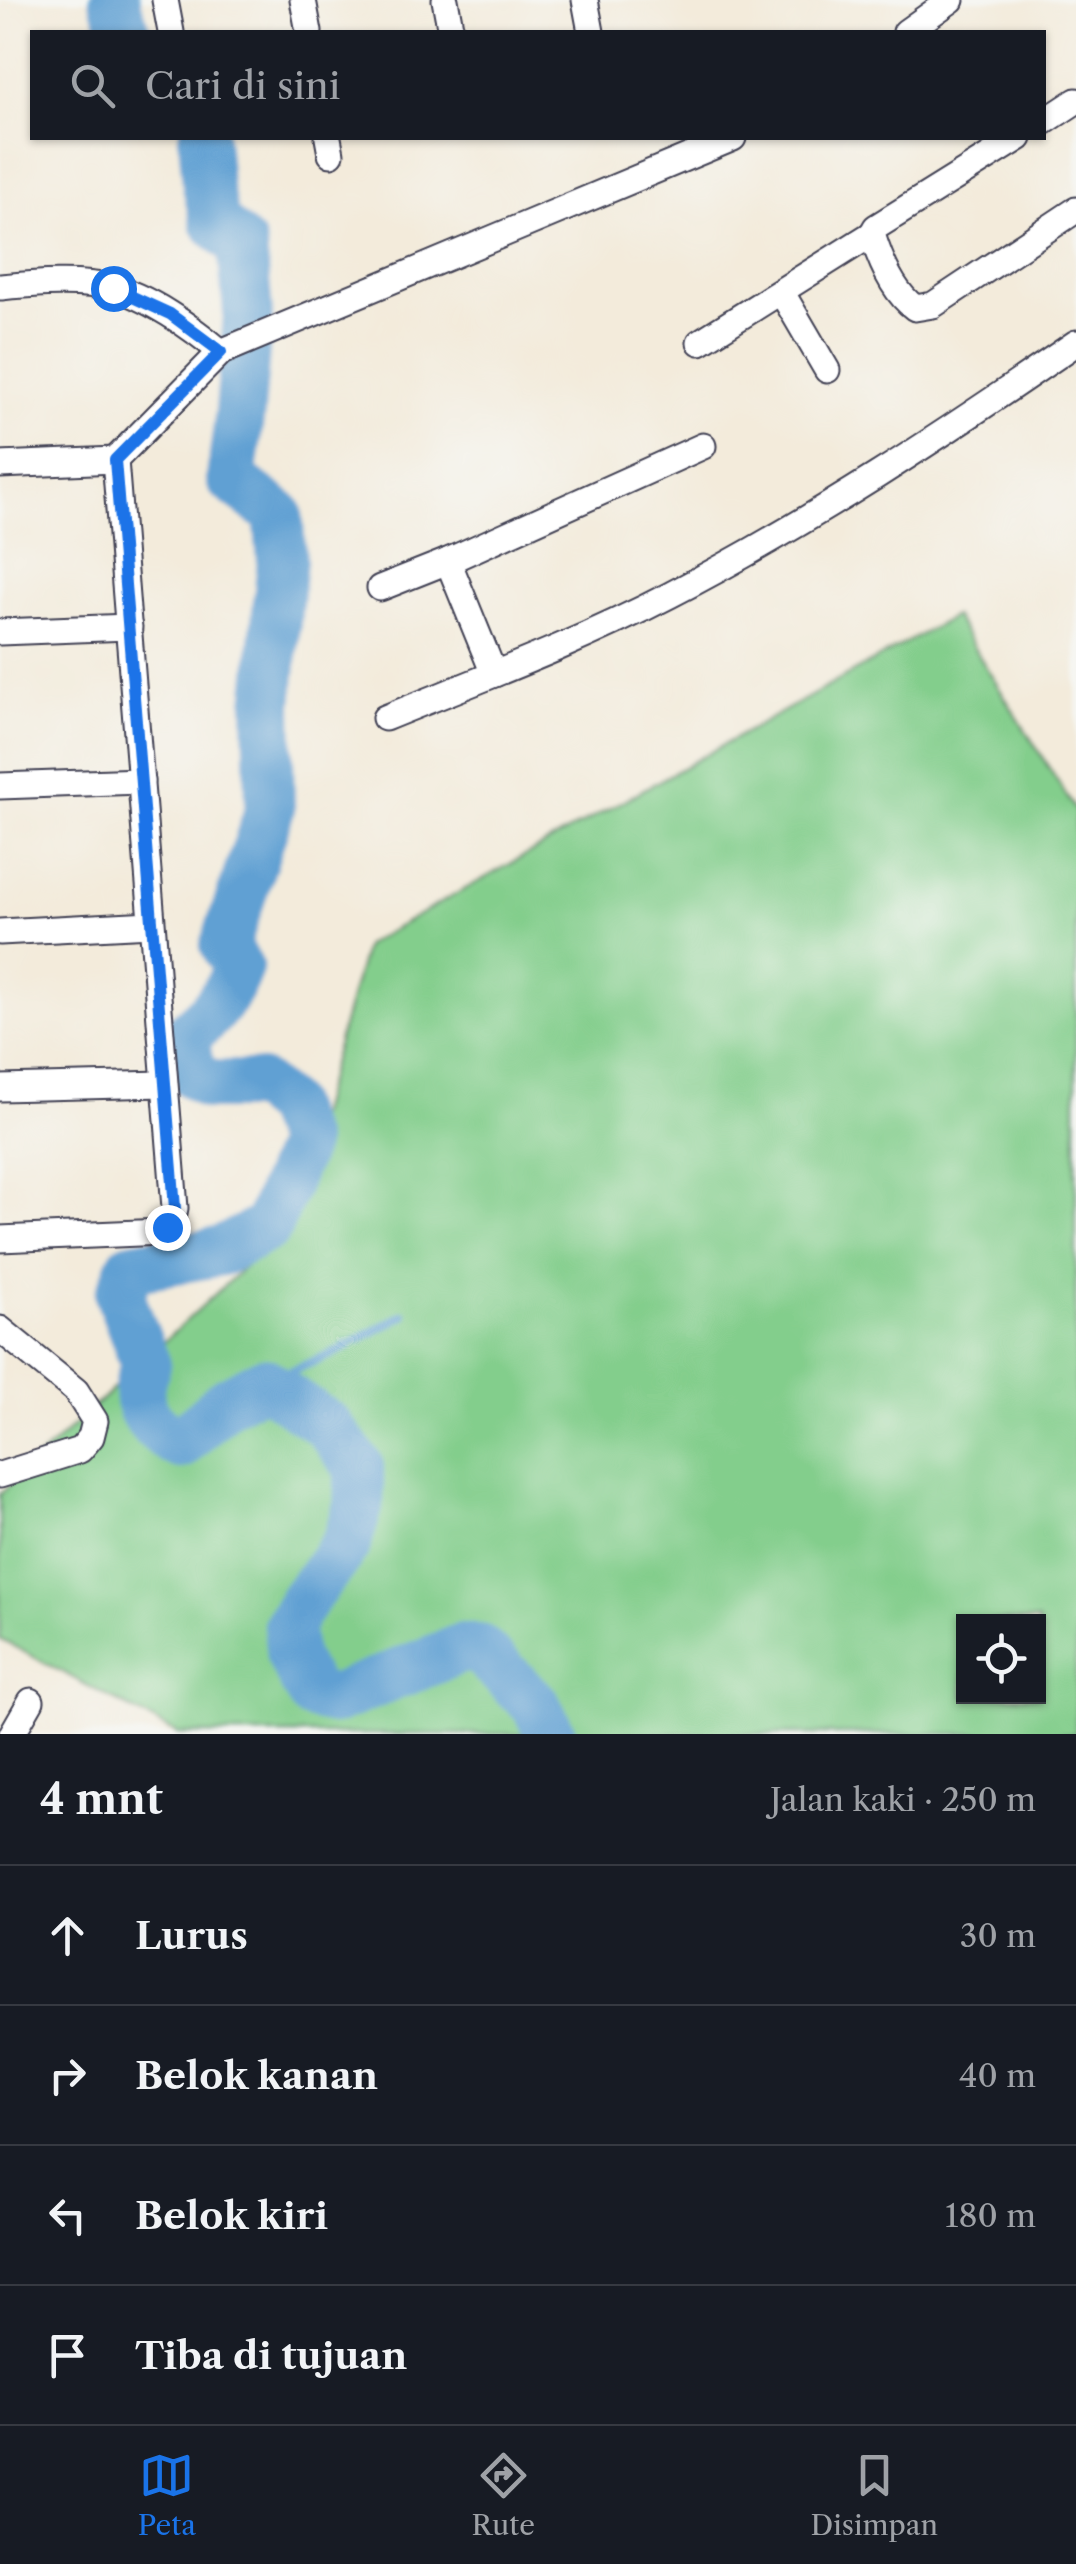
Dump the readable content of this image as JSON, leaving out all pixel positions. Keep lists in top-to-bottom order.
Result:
{
  "page": {
    "search": "Cari di sini",
    "heading": ["4 mnt", "Jalan kaki · 250 m"],
    "list": [
      ["Lurus", "30 m"],
      ["Belok kanan", "40 m"],
      ["Belok kiri", "180 m"],
      "Tiba di tujuan"
    ],
    "nav": ["Peta", "Rute", "Disimpan"]
  }
}
